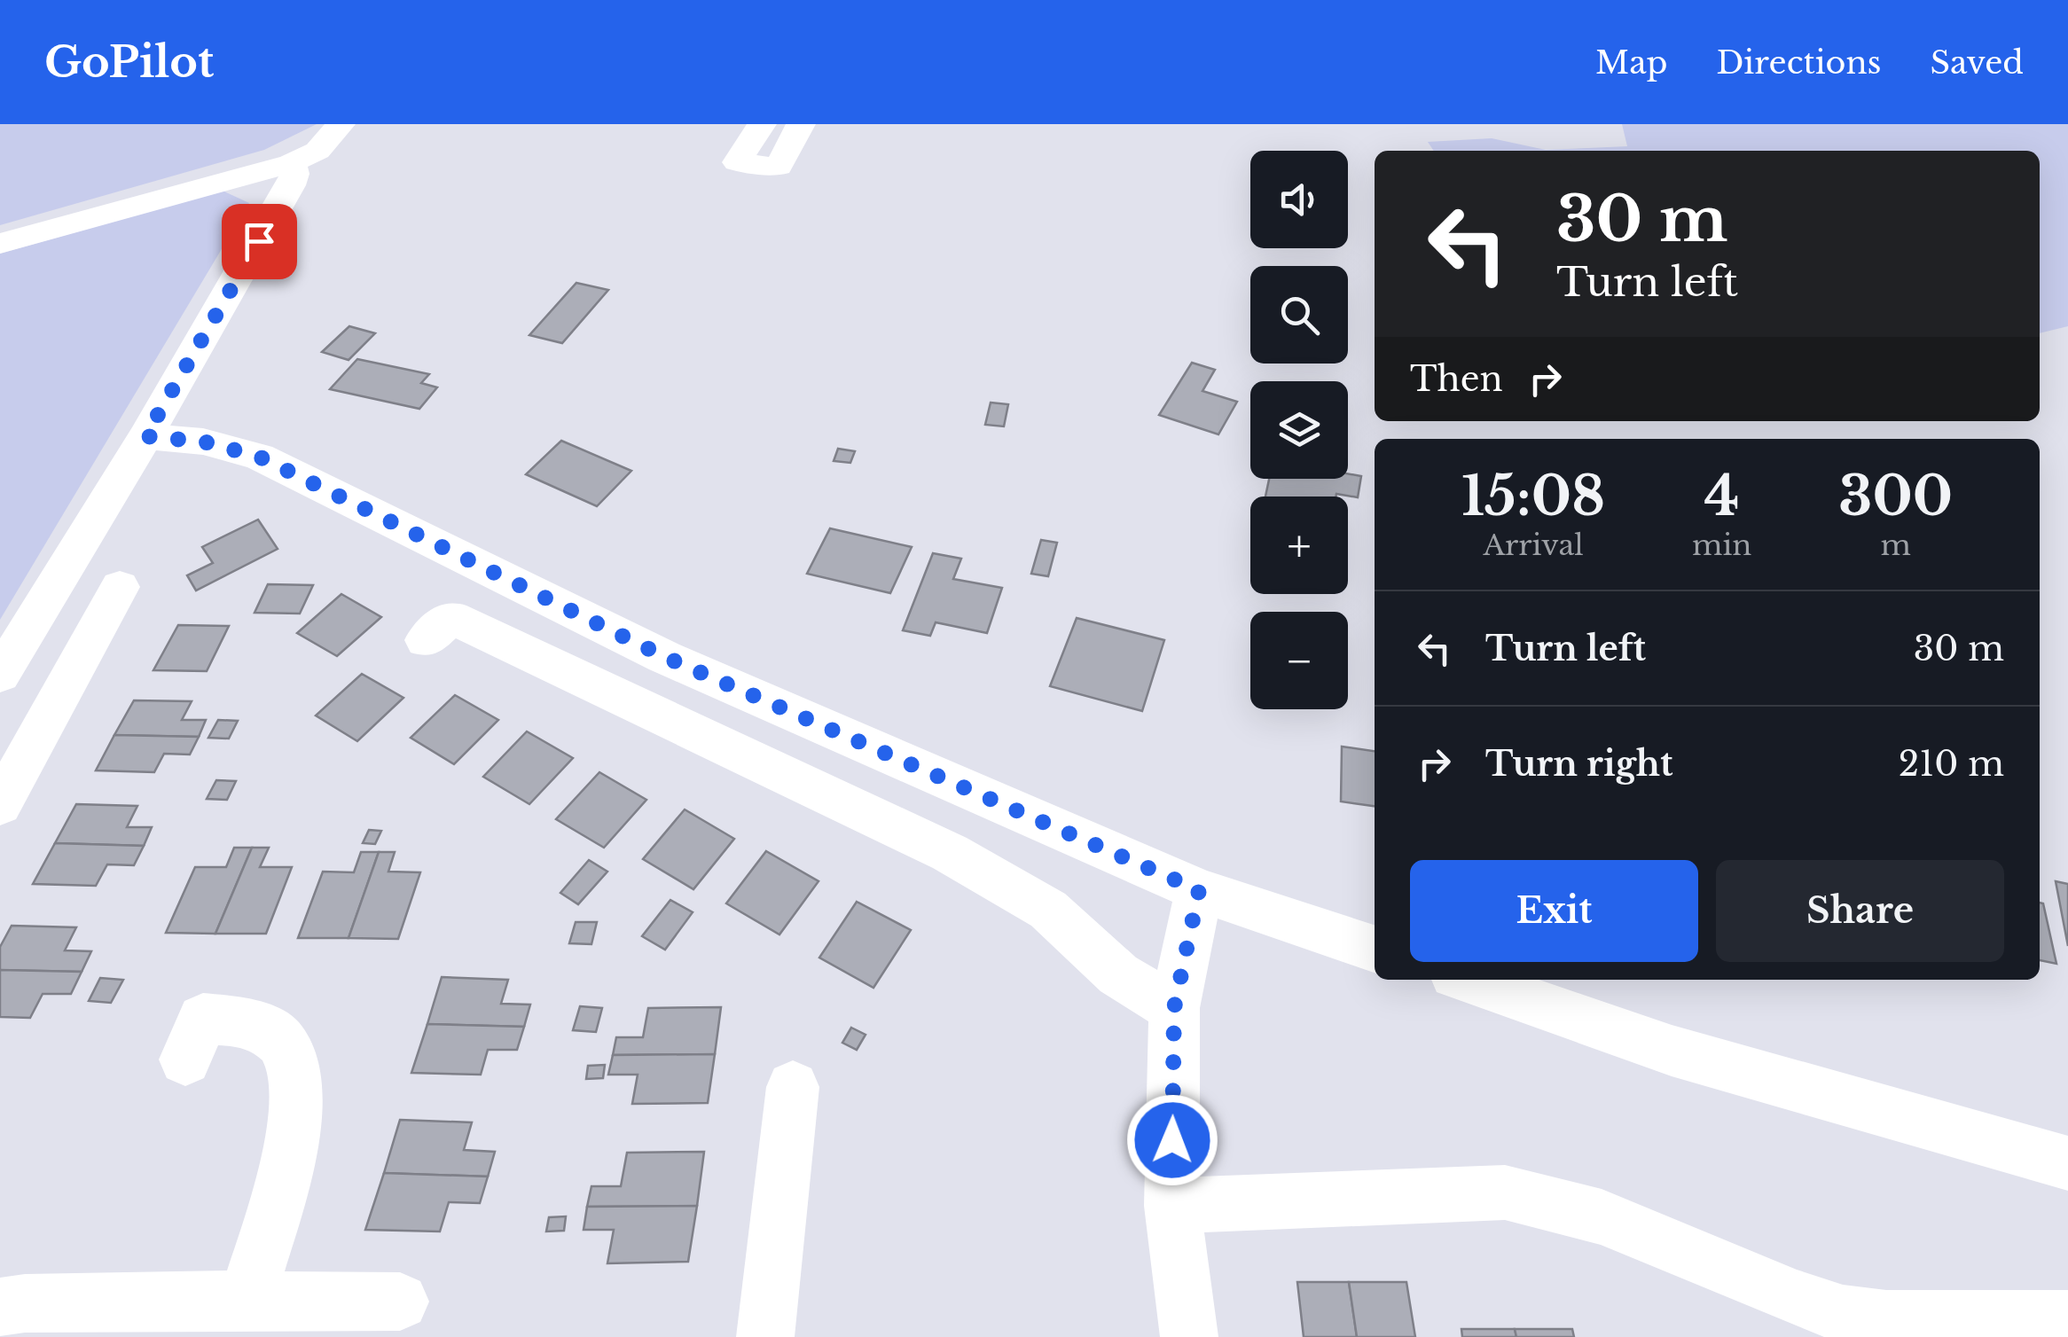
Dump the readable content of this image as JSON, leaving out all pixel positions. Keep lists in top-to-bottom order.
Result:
{
  "page": {
    "header": "GoPilot",
    "nav": ["Map", "Directions", "Saved"],
    "map_buttons": ["+", "−"],
    "turn": ["30 m", "Turn left"],
    "then": "Then",
    "eta": [
      "15:08",
      "Arrival",
      "4",
      "min",
      "300",
      "m"
    ],
    "list": [
      {
        "name": "Turn left",
        "value": "30 m"
      },
      {
        "name": "Turn right",
        "value": "210 m"
      }
    ],
    "buttons": ["Exit", "Share"]
  }
}
